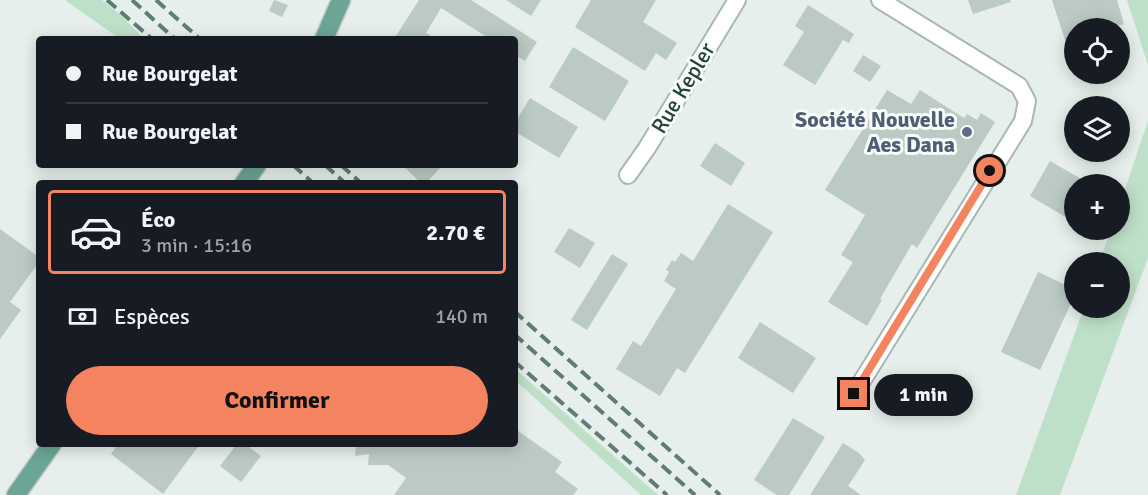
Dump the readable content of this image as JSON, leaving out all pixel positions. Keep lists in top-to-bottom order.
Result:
{
  "streets": {
    "street": ["Rue Kepler"]
  },
  "places": ["Société Nouvelle Aes Dana"],
  "page": {
    "map_buttons": ["+", "−"],
    "banner": ["Rue Bourgelat", "Rue Bourgelat"],
    "list": [
      {
        "name": "Éco",
        "note": "3 min · 15:16",
        "value": "2.70 €"
      }
    ],
    "pay": ["Espèces", "140 m"],
    "buttons": "Confirmer",
    "bubble": "1 min"
  }
}
